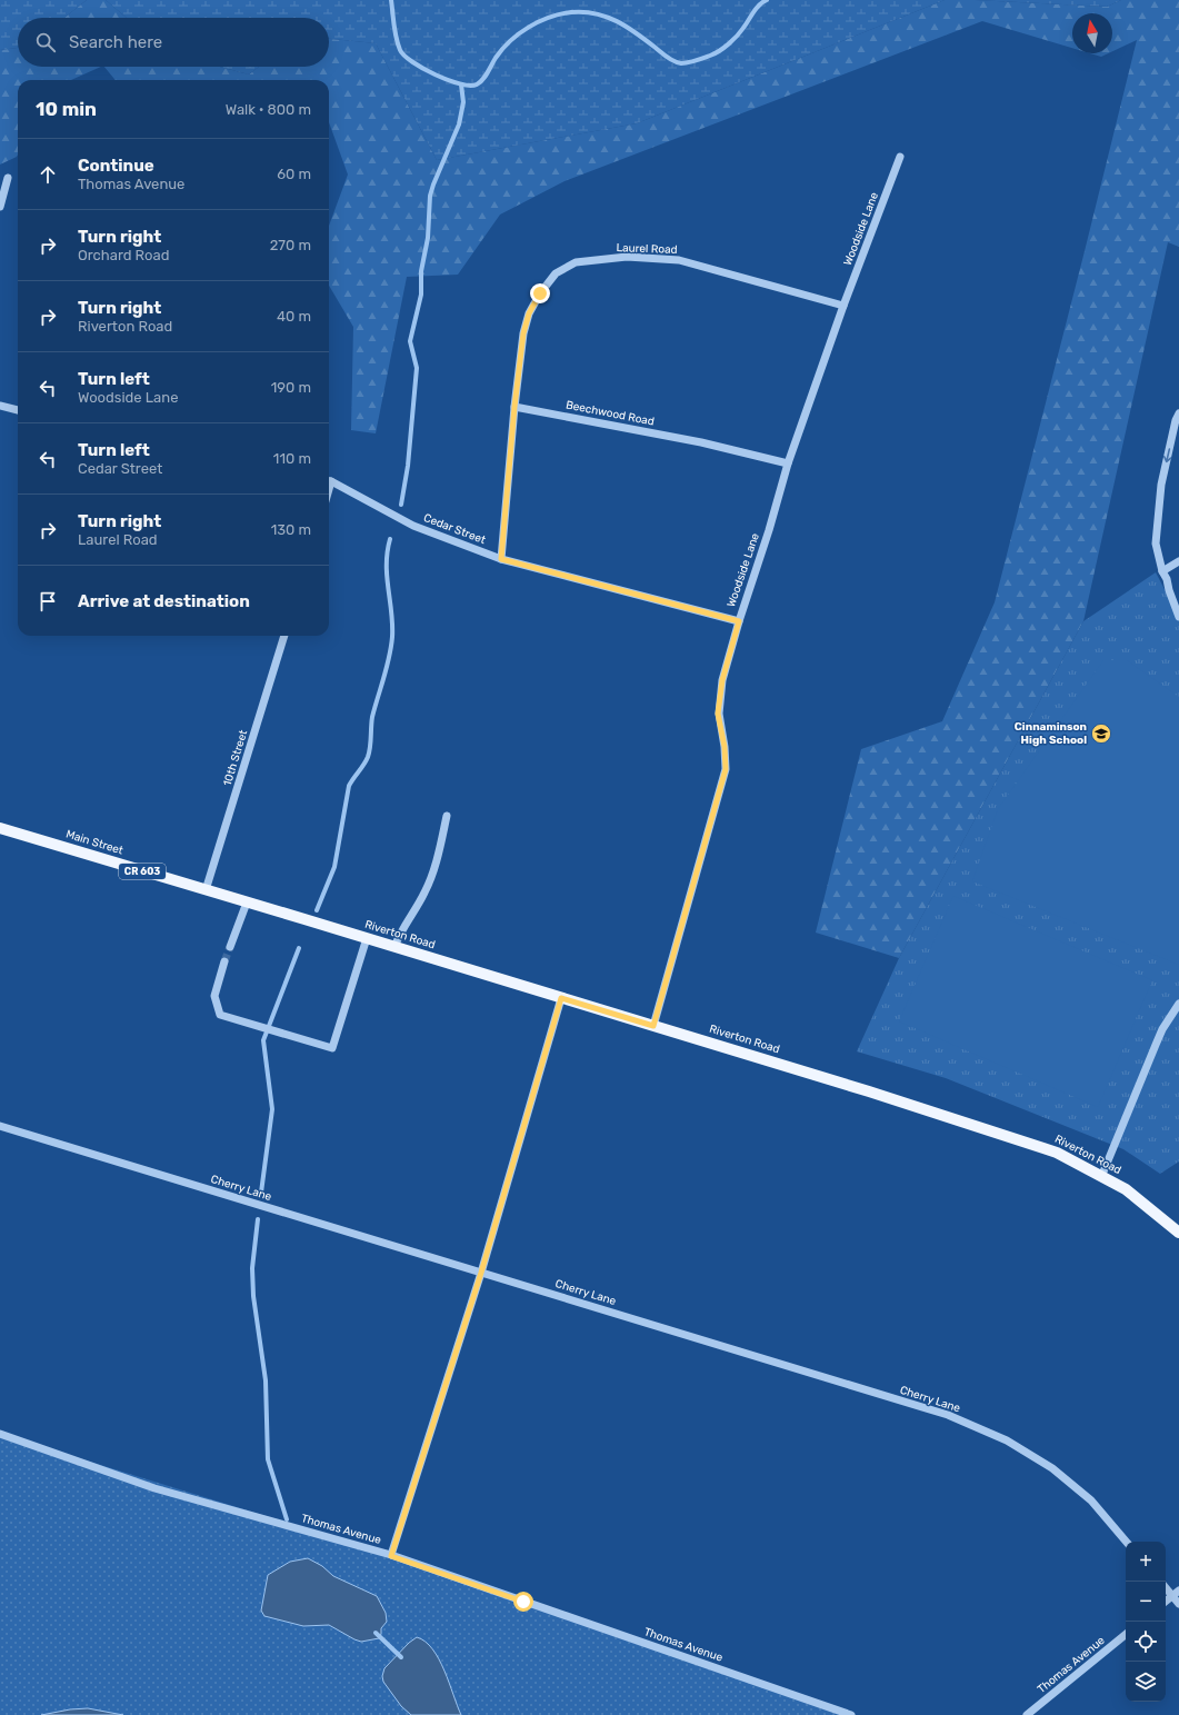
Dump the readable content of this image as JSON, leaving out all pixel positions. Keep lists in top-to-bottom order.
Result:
{
  "streets": {
    "main road": ["Main Street", "CR 603", "Riverton Road"],
    "street": [
      "Woodside Lane",
      "Laurel Road",
      "Beechwood Road",
      "Cedar Street",
      "10th Street",
      "Cherry Lane",
      "Thomas Avenue"
    ]
  },
  "crossings": [
    ["Woodside Lane", "Laurel Road"],
    ["Woodside Lane", "Beechwood Road"],
    ["Woodside Lane", "Cedar Street"],
    ["Woodside Lane", "Riverton Road"],
    ["Laurel Road", "Beechwood Road"],
    ["Laurel Road", "Cedar Street"],
    ["10th Street", "Main Street"],
    ["Main Street", "Riverton Road"]
  ],
  "places": {
    "school or university": ["Cinnaminson High School"]
  },
  "north": "top",
  "page": {
    "search": "Search here",
    "heading": ["10 min", "Walk · 800 m"],
    "list": [
      ["Continue", "Thomas Avenue", "60 m"],
      ["Turn right", "Orchard Road", "270 m"],
      ["Turn right", "Riverton Road", "40 m"],
      ["Turn left", "Woodside Lane", "190 m"],
      ["Turn left", "Cedar Street", "110 m"],
      ["Turn right", "Laurel Road", "130 m"],
      "Arrive at destination"
    ],
    "map_buttons": ["+", "−"]
  }
}
